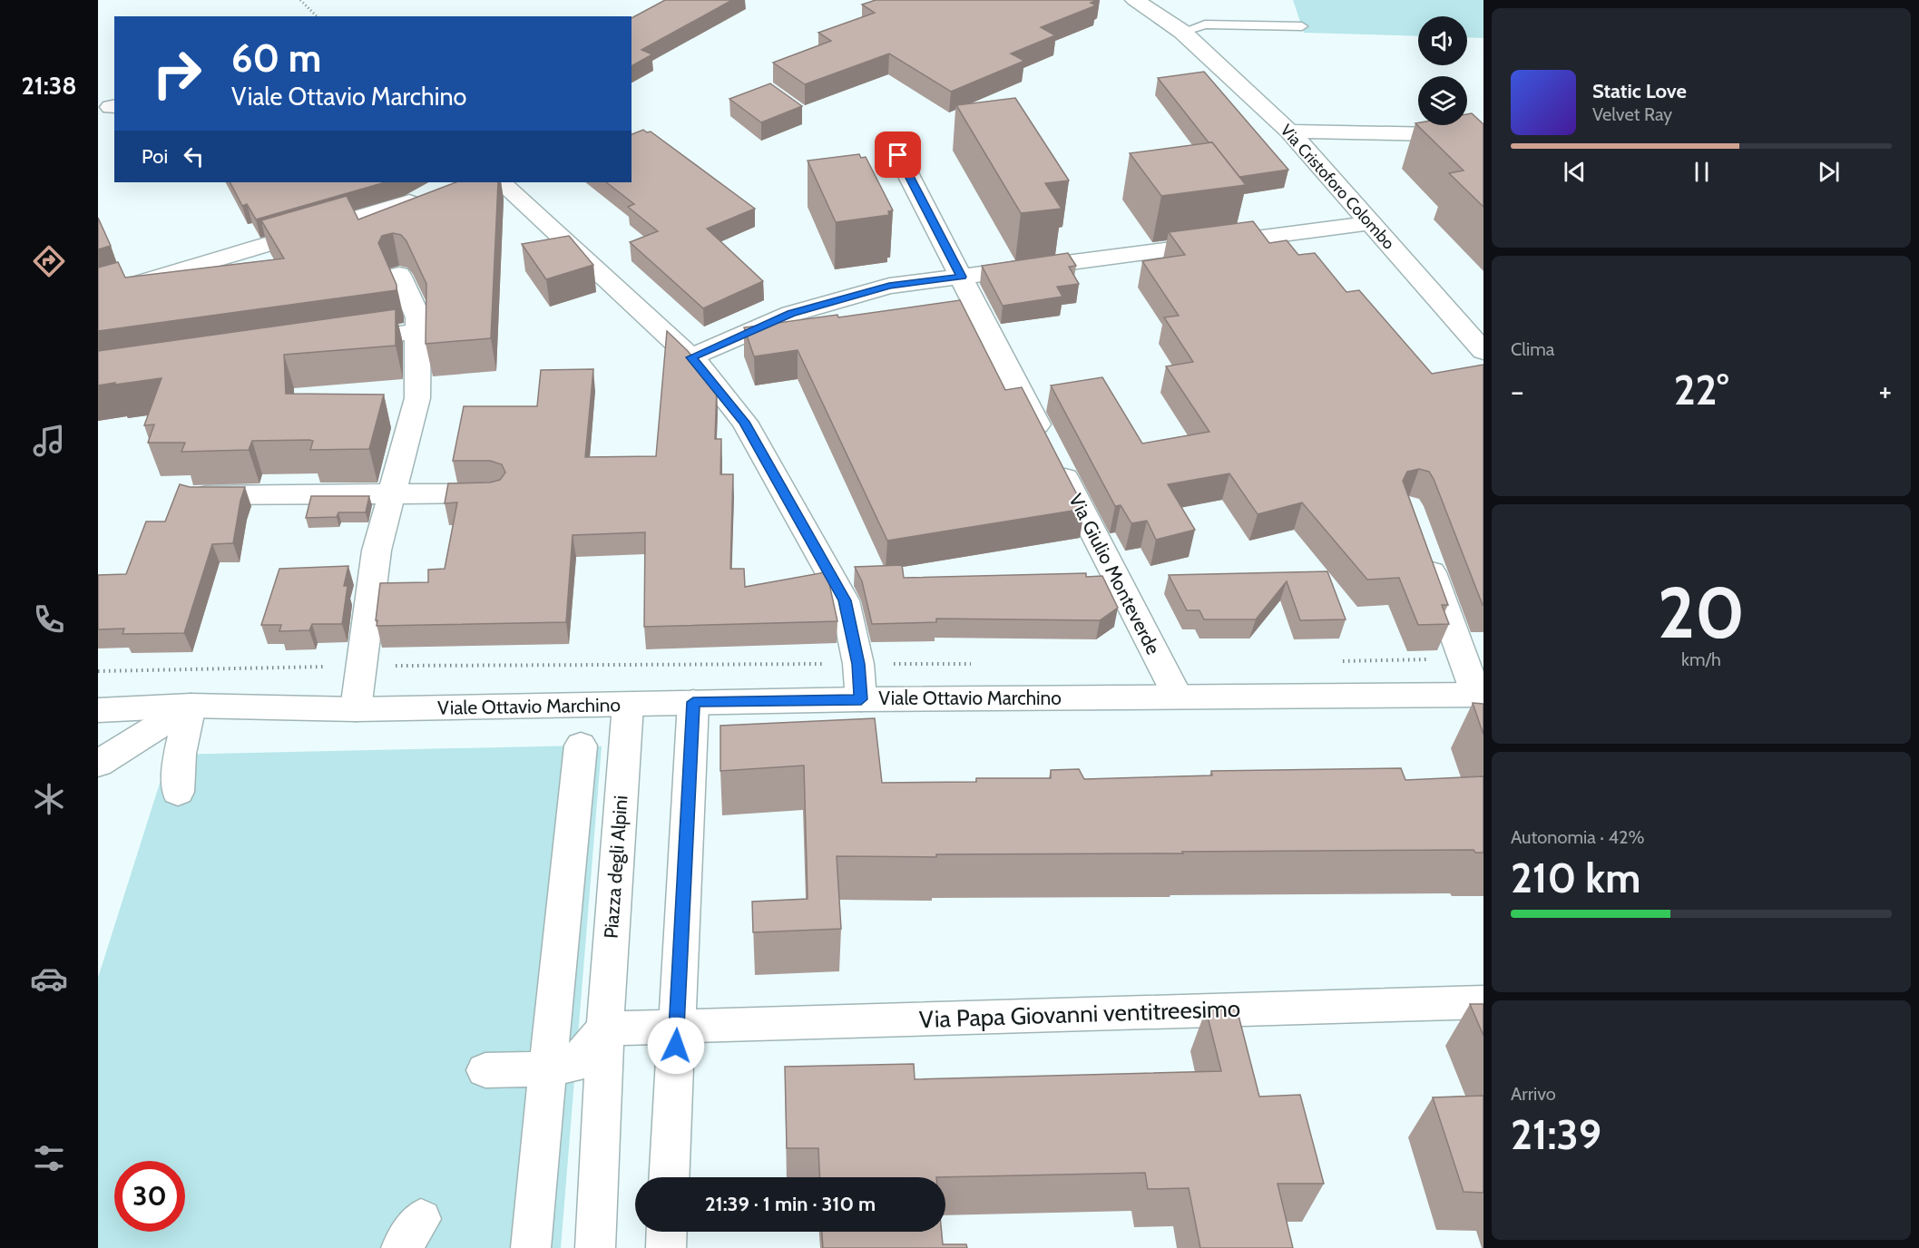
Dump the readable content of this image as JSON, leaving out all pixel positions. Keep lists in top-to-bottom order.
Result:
{
  "streets": {
    "street": [
      "Via Cristoforo Colombo",
      "Via Giulio Monteverde",
      "Viale Ottavio Marchino",
      "Piazza degli Alpini",
      "Via Papa Giovanni ventitreesimo"
    ]
  },
  "crossings": [
    ["Via Giulio Monteverde", "Viale Ottavio Marchino"],
    ["Viale Ottavio Marchino", "Piazza degli Alpini"]
  ],
  "page": {
    "tabs": "21:38",
    "turn": ["60 m", "Viale Ottavio Marchino"],
    "song": ["Static Love", "Velvet Ray"],
    "then": "Poi",
    "tile": [
      "Clima",
      ["20", "km/h"],
      ["Autonomia · 42%", "210 km"],
      ["Arrivo", "21:39"]
    ],
    "heat": ["−", "22°", "+"],
    "limit": "30",
    "trip": "21:39 · 1 min · 310 m"
  }
}
